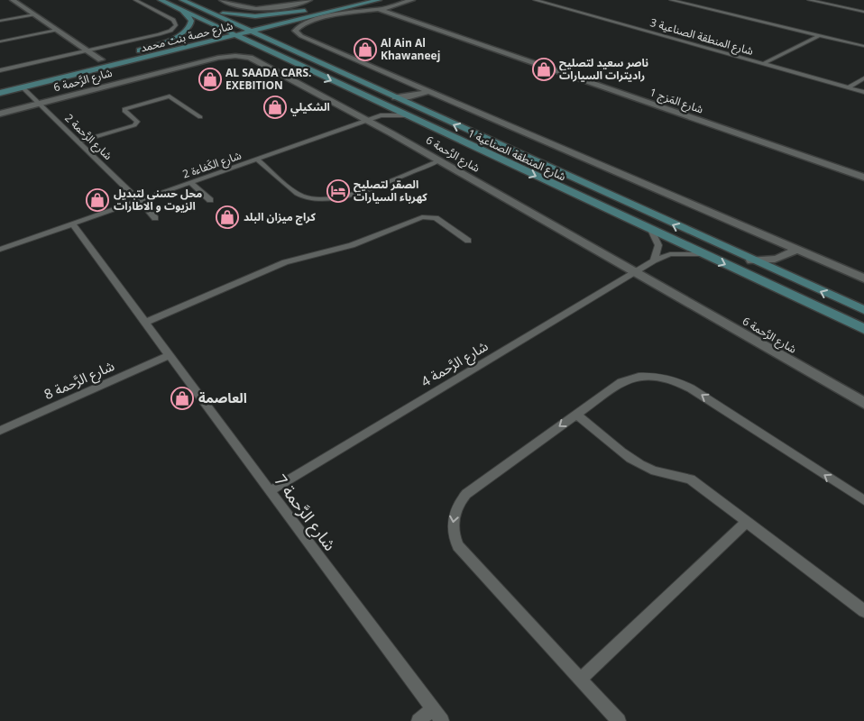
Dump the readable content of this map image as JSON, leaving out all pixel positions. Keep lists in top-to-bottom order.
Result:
{
  "streets": {
    "street": [
      "شارع حصة بنت محمد",
      "شارع الرَّحمة 6",
      "شارع المَزج 1",
      "شارع المنطقة الصناعية 1"
    ],
    "lane": [
      "شارع المنطقة الصناعية 3",
      "شارع الرَّحمة 2",
      "شارع الكَفاءة 2",
      "شارع الرَّحمة 4",
      "شارع الرَّحمة 8",
      "شارع الرَّحمة 7"
    ]
  },
  "crossings": [
    ["شارع حصة بنت محمد", "شارع المَزج 1"],
    ["شارع حصة بنت محمد", "شارع الرَّحمة 2"],
    ["شارع حصة بنت محمد", "شارع المنطقة الصناعية 1"],
    ["شارع الرَّحمة 6", "شارع الرَّحمة 2"],
    ["شارع الرَّحمة 6", "شارع الكَفاءة 2"],
    ["شارع الرَّحمة 6", "شارع الرَّحمة 4"],
    ["شارع الرَّحمة 2", "شارع الكَفاءة 2"],
    ["شارع المنطقة الصناعية 1", "شارع الكَفاءة 2"],
    ["شارع المنطقة الصناعية 1", "شارع الرَّحمة 4"],
    ["شارع الكَفاءة 2", "شارع الرَّحمة 7"],
    ["شارع الرَّحمة 4", "شارع الرَّحمة 7"],
    ["شارع الرَّحمة 8", "شارع الرَّحمة 7"]
  ],
  "places": {
    "shop": [
      "Al Ain Al Khawaneej",
      "ناصر سعيد لتصليح راديترات السيارات",
      "AL SAADA CARS. EXEBITION",
      "الشكيلي",
      "محل حسنى لتبديل الزيوت و الاطارات",
      "كراج ميزان البلد",
      "العاصمة"
    ],
    "hotel": ["الصقر لتصليح كهرباء السيارات"]
  }
}
